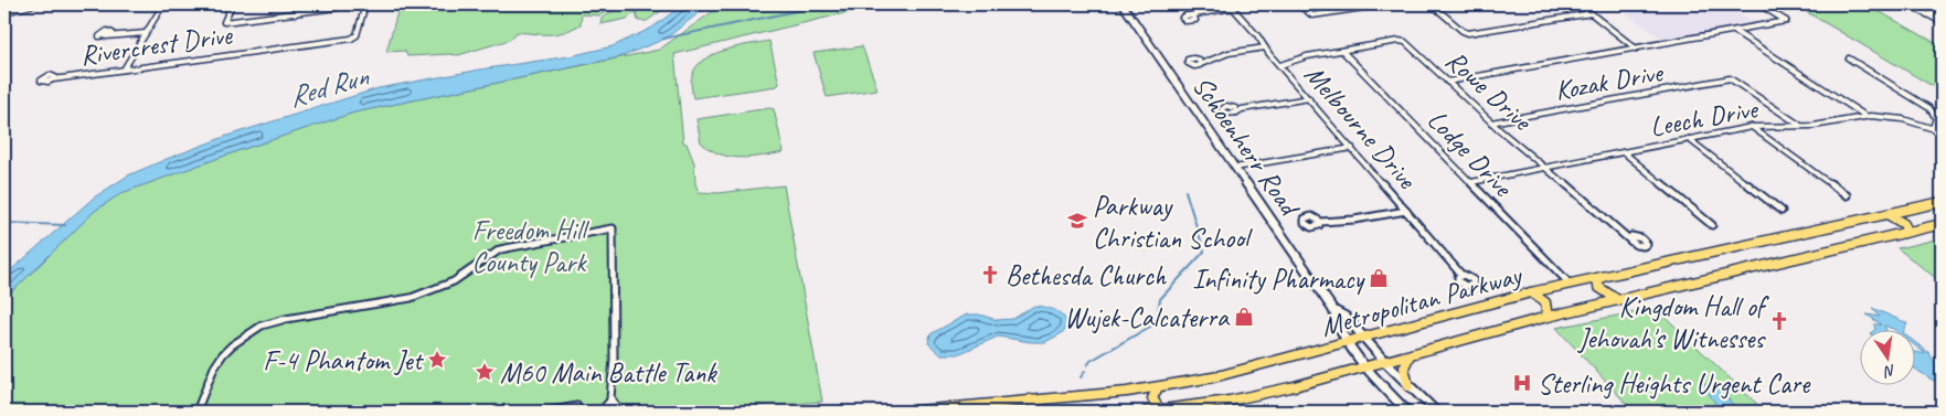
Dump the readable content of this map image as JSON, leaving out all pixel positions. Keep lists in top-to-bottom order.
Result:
{
  "streets": {
    "main road": ["Schoenherr Road", "Metropolitan Parkway"],
    "street": [
      "Rivercrest Drive",
      "Kozak Drive",
      "Rowe Drive",
      "Leech Drive",
      "Melbourne Drive",
      "Lodge Drive"
    ]
  },
  "crossings": [
    ["Kozak Drive", "Rowe Drive"],
    ["Kozak Drive", "Leech Drive"],
    ["Rowe Drive", "Leech Drive"],
    ["Rowe Drive", "Lodge Drive"],
    ["Leech Drive", "Lodge Drive"],
    ["Schoenherr Road", "Metropolitan Parkway"],
    ["Lodge Drive", "Metropolitan Parkway"]
  ],
  "water": ["Red Run"],
  "parks": ["Freedom Hill County Park"],
  "places": {
    "school or university": ["Parkway Christian School"],
    "church": ["Bethesda Church", "Kingdom Hall of Jehovah's Witnesses"],
    "shop": ["Infinity Pharmacy", "Wujek-Calcaterra"],
    "place": ["F-4 Phantom Jet", "M60 Main Battle Tank"],
    "hospital": ["Sterling Heights Urgent Care"]
  },
  "north": "bottom"
}
